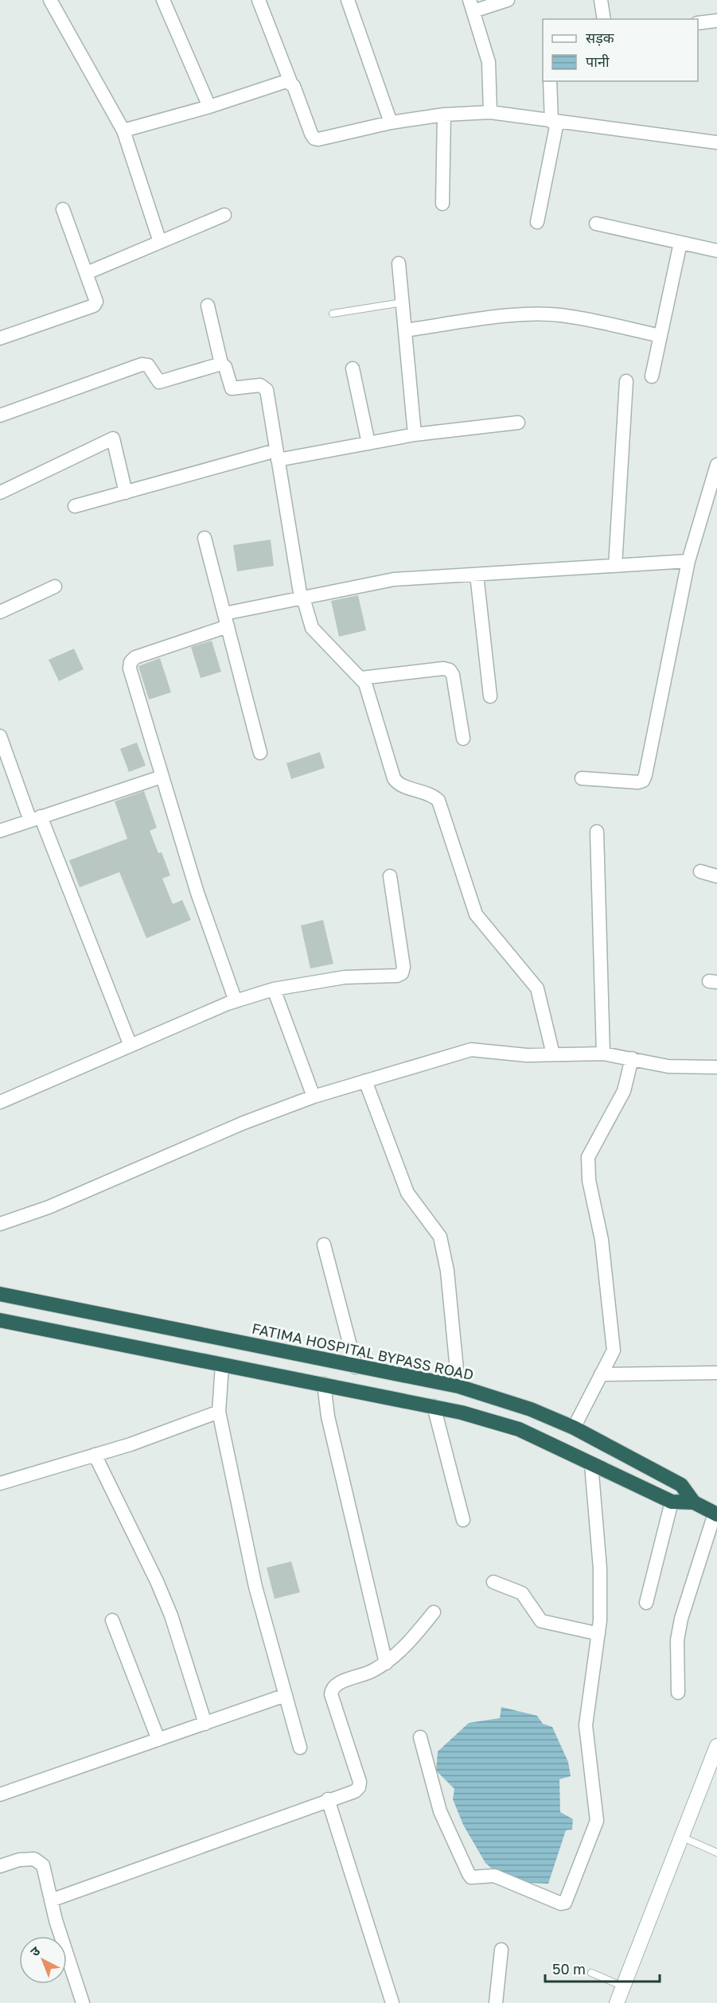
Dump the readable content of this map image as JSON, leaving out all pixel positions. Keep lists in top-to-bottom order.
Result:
{
  "streets": {
    "highway": ["FATIMA HOSPITAL BYPASS ROAD"]
  },
  "legend": ["सड़क", "पानी"],
  "scale_bar": "50 m",
  "north": "top left"
}
